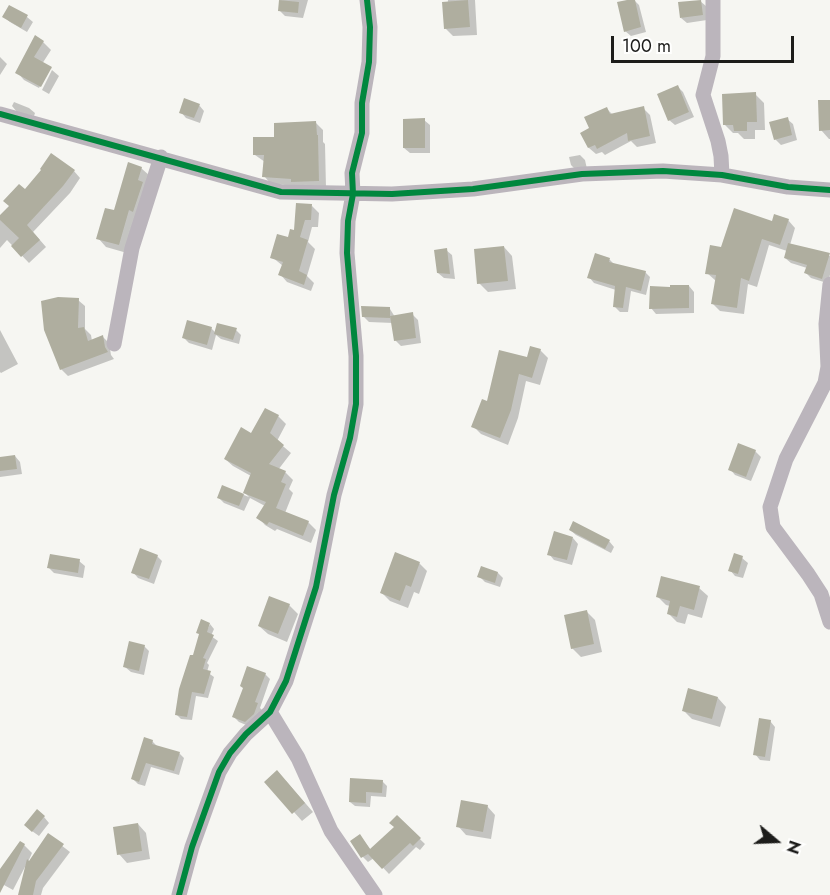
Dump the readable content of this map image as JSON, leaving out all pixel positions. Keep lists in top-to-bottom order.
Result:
{
  "scale_bar": "100 m",
  "north": "right"
}
